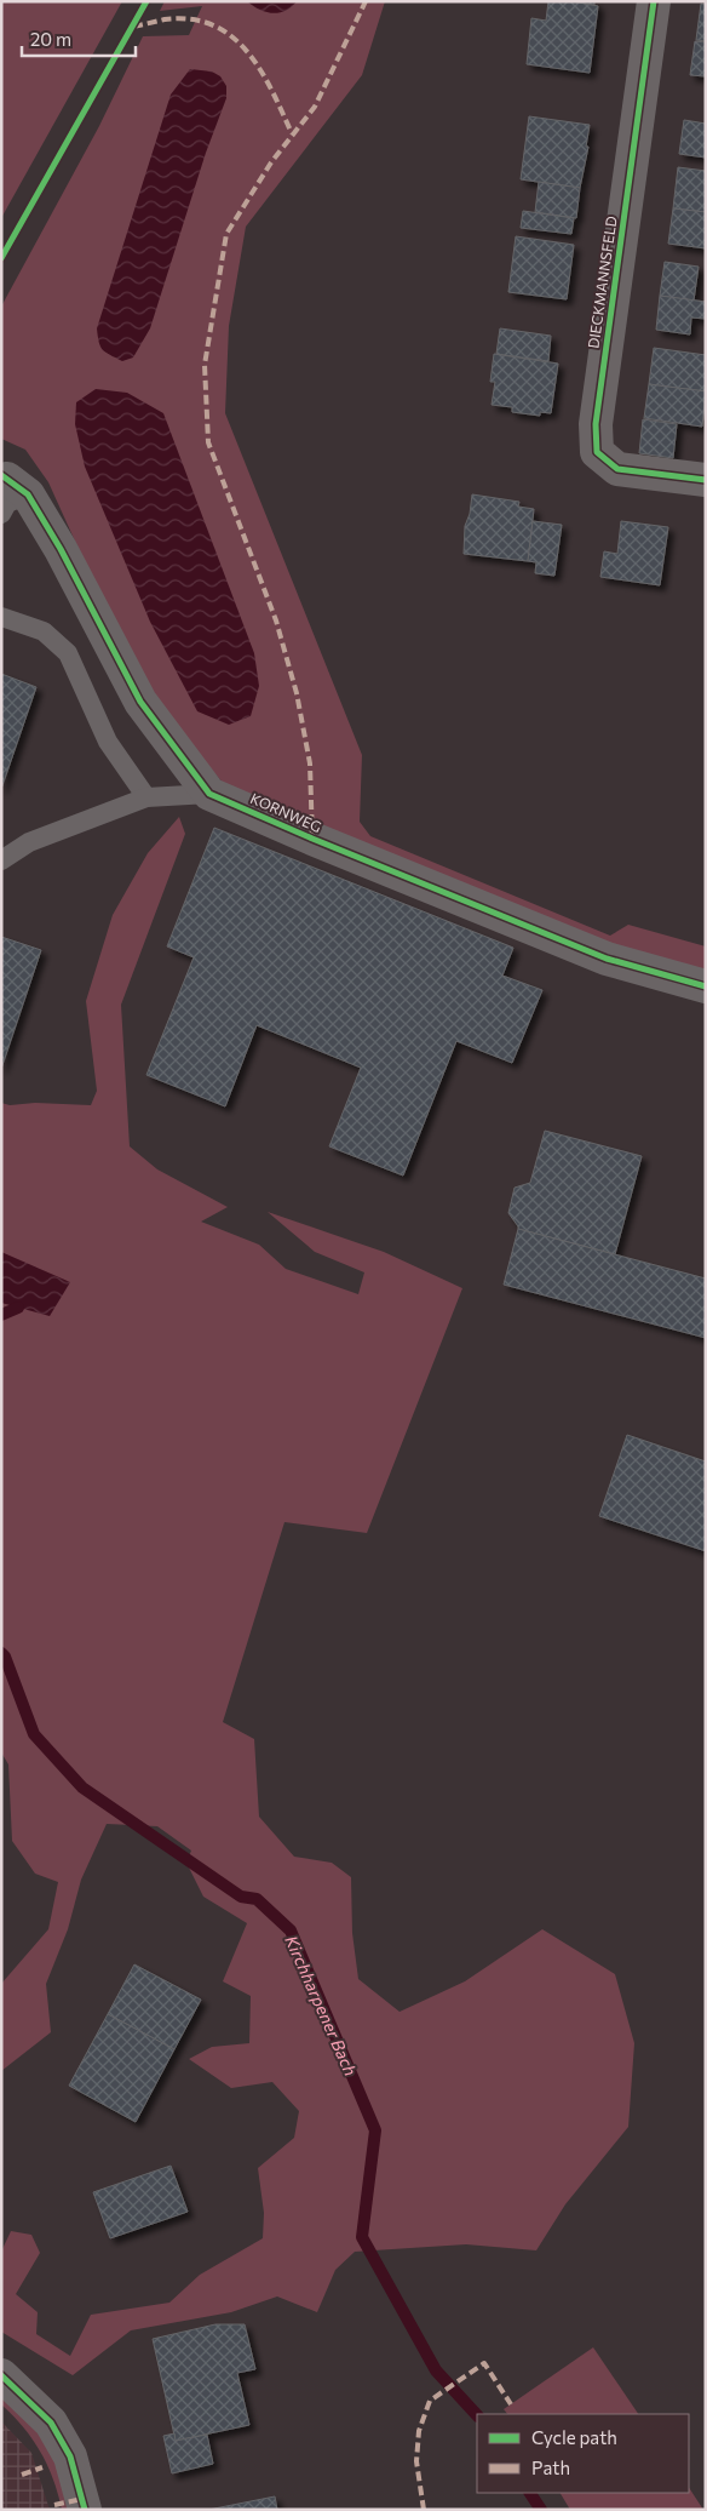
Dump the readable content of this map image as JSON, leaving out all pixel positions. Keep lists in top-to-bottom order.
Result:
{
  "streets": {
    "street": ["DIECKMANNSFELD", "KORNWEG"]
  },
  "water": ["Kirchharpener Bach"],
  "legend": ["Cycle path", "Path"],
  "scale_bar": "20 m"
}
